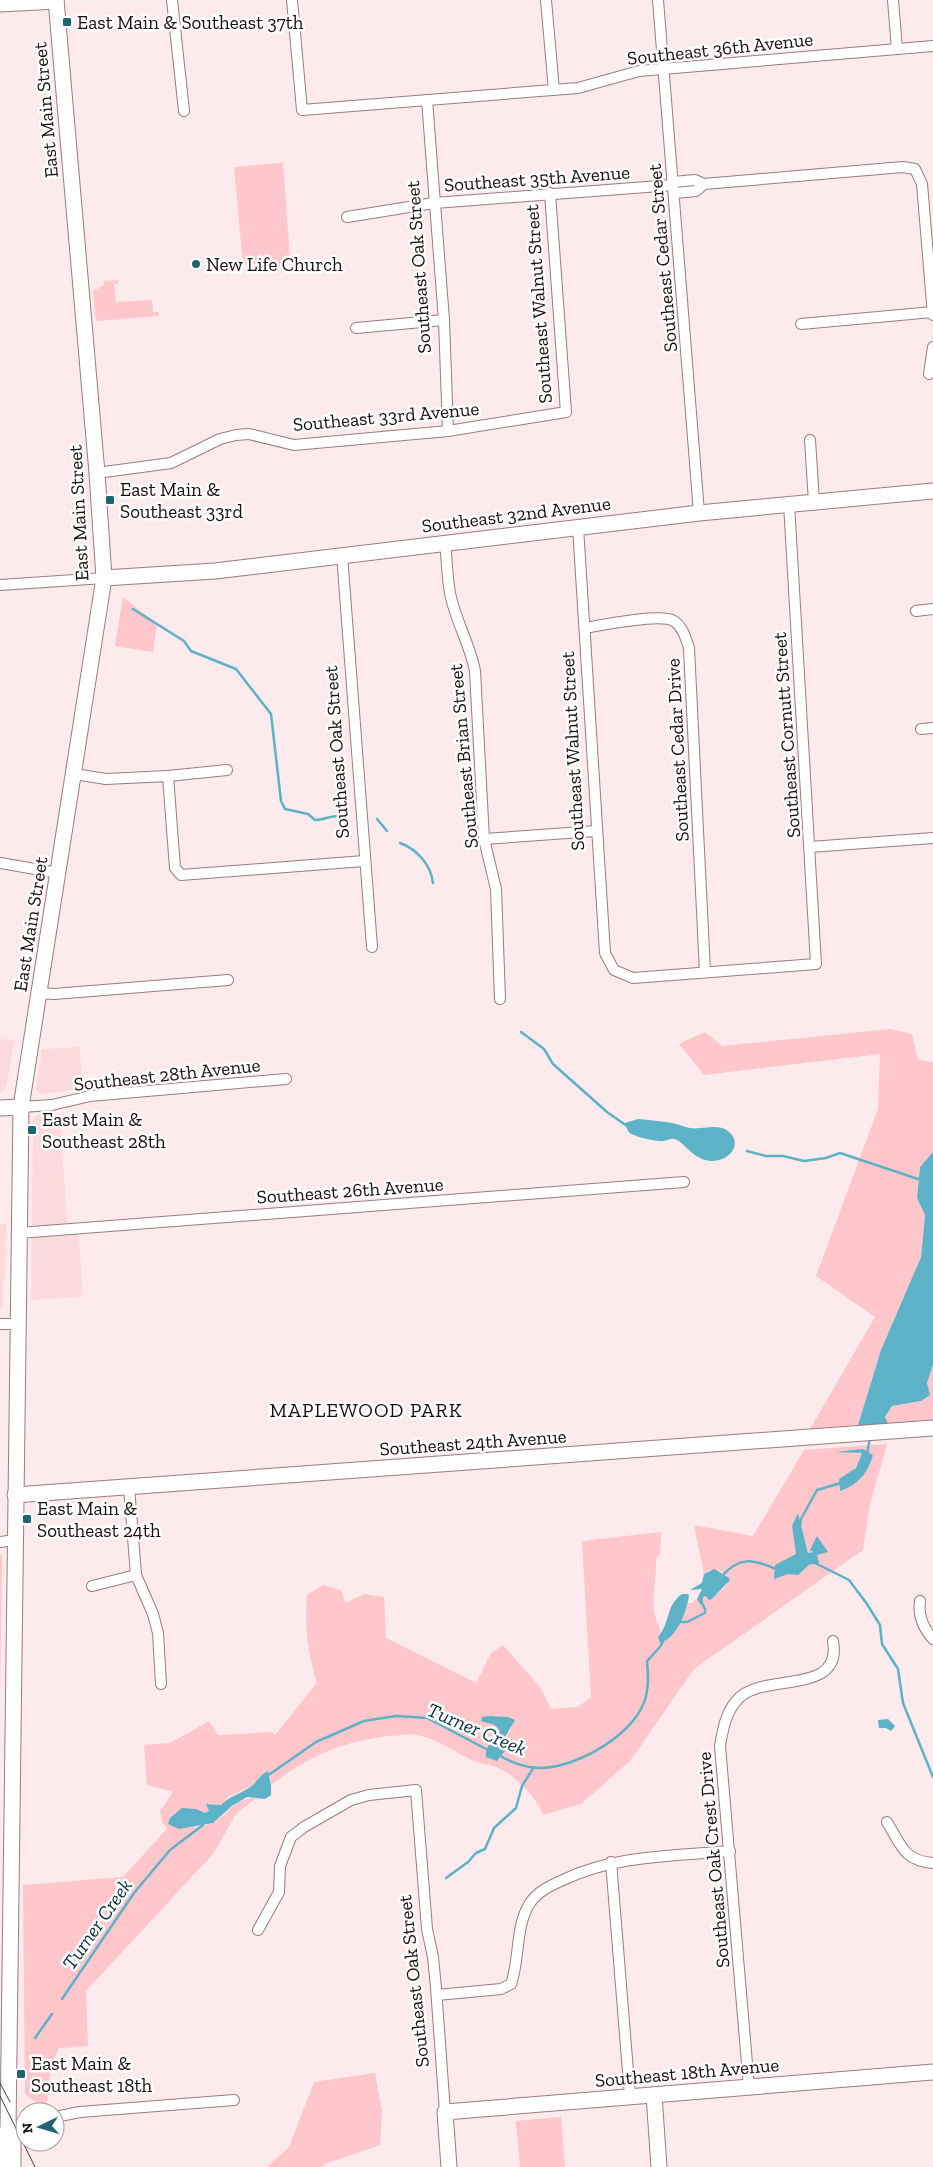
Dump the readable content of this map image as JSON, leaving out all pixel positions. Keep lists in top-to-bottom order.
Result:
{
  "streets": {
    "main road": [
      "East Main Street",
      "Southeast Oak Street",
      "Southeast 32nd Avenue",
      "Southeast 24th Avenue",
      "Southeast 18th Avenue"
    ],
    "street": [
      "Southeast 36th Avenue",
      "Southeast 35th Avenue",
      "Southeast Cedar Street",
      "Southeast Walnut Street",
      "Southeast 33rd Avenue",
      "Southeast Cornutt Street",
      "Southeast Cedar Drive",
      "Southeast Brian Street",
      "Southeast 28th Avenue",
      "Southeast 26th Avenue",
      "Southeast Oak Crest Drive"
    ]
  },
  "crossings": [
    ["Southeast 36th Avenue", "Southeast Cedar Street"],
    ["Southeast 36th Avenue", "Southeast Oak Street"],
    ["East Main Street", "Southeast 33rd Avenue"],
    ["East Main Street", "Southeast 32nd Avenue"],
    ["East Main Street", "Southeast 28th Avenue"],
    ["East Main Street", "Southeast 26th Avenue"],
    ["East Main Street", "Southeast 24th Avenue"],
    ["Southeast 35th Avenue", "Southeast Cedar Street"],
    ["Southeast 35th Avenue", "Southeast Oak Street"],
    ["Southeast 35th Avenue", "Southeast Walnut Street"],
    ["Southeast Cedar Street", "Southeast 32nd Avenue"],
    ["Southeast Oak Street", "Southeast 33rd Avenue"],
    ["Southeast Oak Street", "Southeast 32nd Avenue"],
    ["Southeast Oak Street", "Southeast 18th Avenue"],
    ["Southeast Walnut Street", "Southeast 33rd Avenue"],
    ["Southeast Walnut Street", "Southeast 32nd Avenue"],
    ["Southeast Walnut Street", "Southeast Cornutt Street"],
    ["Southeast Walnut Street", "Southeast Cedar Drive"],
    ["Southeast 32nd Avenue", "Southeast Cornutt Street"],
    ["Southeast 32nd Avenue", "Southeast Brian Street"],
    ["Southeast Cornutt Street", "Southeast Cedar Drive"],
    ["Southeast Oak Crest Drive", "Southeast 18th Avenue"]
  ],
  "districts": ["MAPLEWOOD PARK"],
  "water": ["Turner Creek"],
  "places": {
    "transit": [
      "East Main & Southeast 37th",
      "East Main & Southeast 33rd",
      "East Main & Southeast 28th",
      "East Main & Southeast 24th",
      "East Main & Southeast 18th"
    ],
    "other": ["New Life Church"]
  },
  "north": "left"
}
